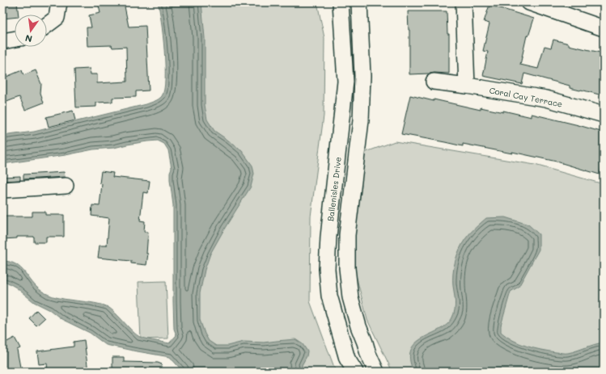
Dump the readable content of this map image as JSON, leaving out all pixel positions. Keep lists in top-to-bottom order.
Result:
{
  "streets": {
    "street": ["Coral Cay Terrace", "Ballenisles Drive"]
  },
  "north": "bottom"
}
